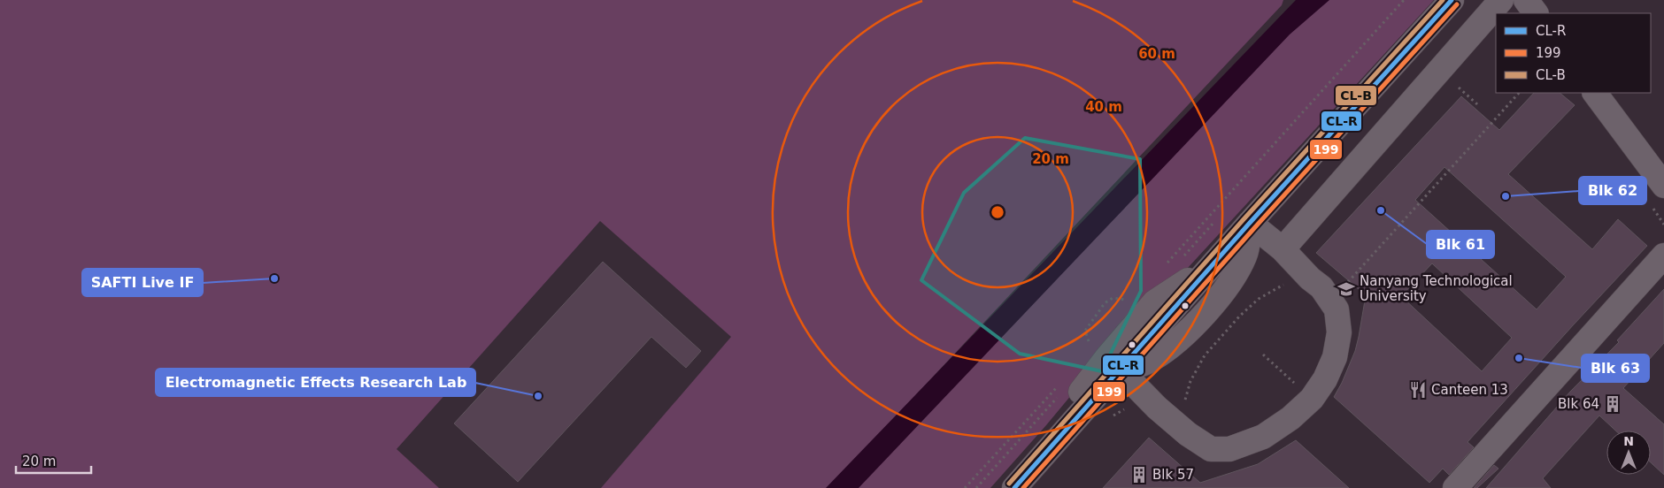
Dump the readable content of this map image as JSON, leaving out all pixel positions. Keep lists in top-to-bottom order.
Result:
{
  "places": {
    "other": [
      "Blk 62",
      "Blk 61",
      "SAFTI Live IF",
      "Blk 63",
      "Electromagnetic Effects Research Lab"
    ],
    "school or university": ["Nanyang Technological University"],
    "restaurant": ["Canteen 13"],
    "building": ["Blk 64", "Blk 57"]
  },
  "lines": ["transit line CL-R", "transit line CL-B", "transit line 199"],
  "legend": ["CL-R", "199", "CL-B"],
  "scale_bar": "20 m",
  "north": "top",
  "rings": ["60 m", "40 m", "20 m"]
}
